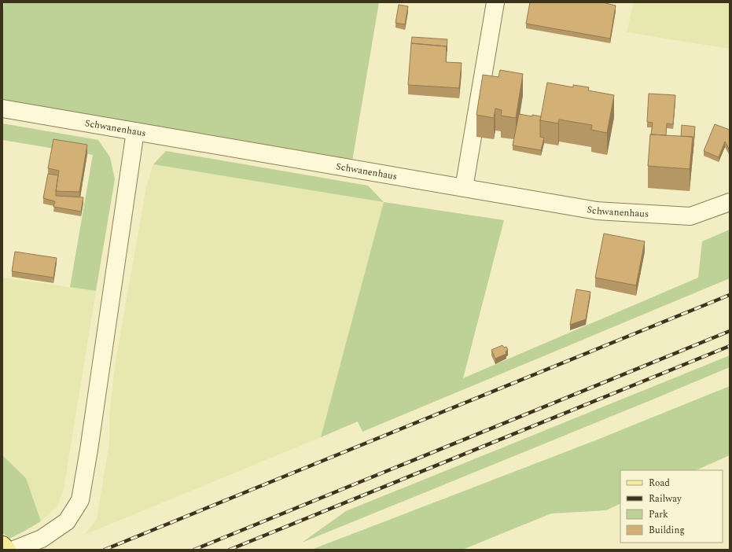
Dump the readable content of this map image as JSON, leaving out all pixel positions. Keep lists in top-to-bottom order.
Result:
{
  "streets": {
    "street": ["Schwanenhaus"]
  },
  "legend": [
    "Road",
    "Railway",
    "Park",
    "Building"
  ]
}
